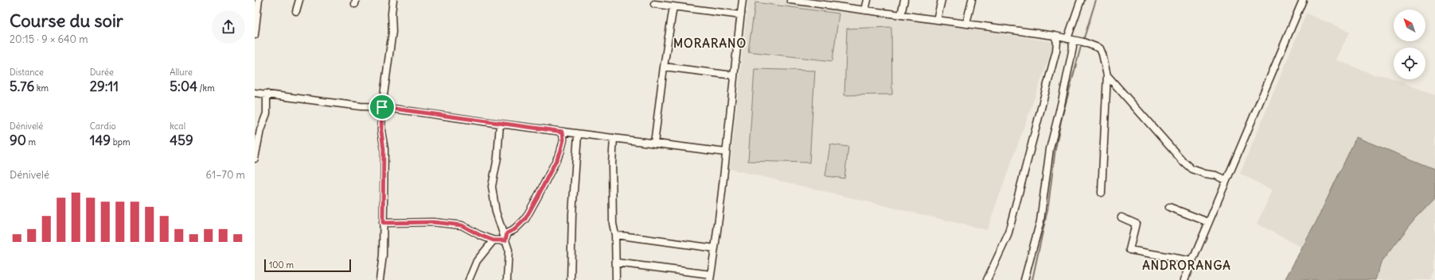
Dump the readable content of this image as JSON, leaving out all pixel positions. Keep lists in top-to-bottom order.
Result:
{
  "districts": ["MORARANO", "ANDRORANGA"],
  "scale_bar": "100 m",
  "north": "top left",
  "page": {
    "heading": ["Course du soir", "20:15 · 9 × 640 m"],
    "stats": [
      ["Distance", "5.76 km"],
      ["Durée", "29:11"],
      ["Allure", "5:04 /km"],
      ["Dénivelé", "90 m"],
      ["Cardio", "149 bpm"],
      ["kcal", "459"]
    ],
    "chart": ["Dénivelé", "61–70 m"],
    "scale": "100 m"
  }
}
